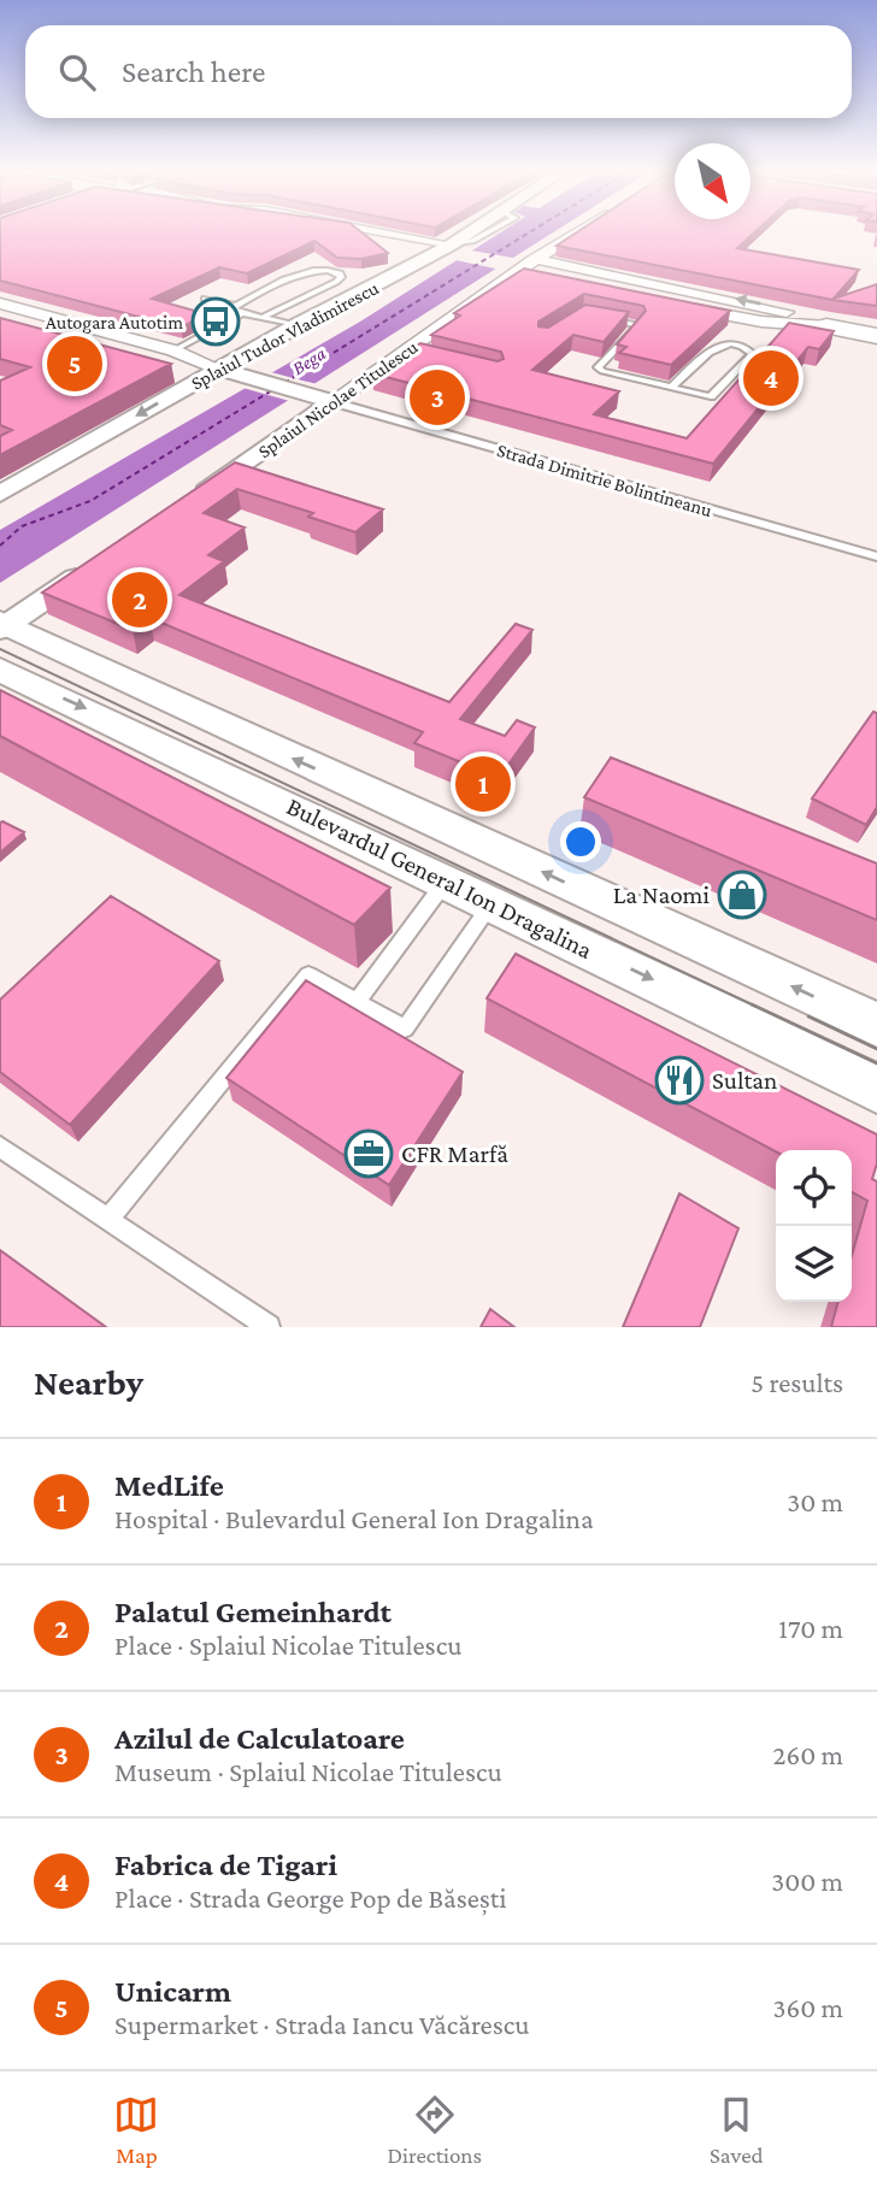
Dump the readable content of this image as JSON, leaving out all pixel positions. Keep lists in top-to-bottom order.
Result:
{
  "streets": {
    "main road": ["Bulevardul General Ion Dragalina"],
    "street": ["Splaiul Tudor Vladimirescu", "Splaiul Nicolae Titulescu"],
    "lane": ["Strada Dimitrie Bolintineanu"]
  },
  "crossings": [
    ["Splaiul Nicolae Titulescu", "Strada Dimitrie Bolintineanu"]
  ],
  "one_way": ["Splaiul Tudor Vladimirescu"],
  "water": ["Bega"],
  "places": {
    "bus stop": ["Autogara Autotim"],
    "shop": ["La Naomi"],
    "restaurant": ["Sultan"],
    "office": ["CFR Marfă"]
  },
  "north": "bottom right",
  "page": {
    "search": "Search here",
    "pins": [
      "5",
      "4",
      "3",
      "2",
      "1"
    ],
    "heading": ["Nearby", "5 results"],
    "list": [
      {
        "mark": "1",
        "name": "MedLife",
        "note": "Hospital · Bulevardul General Ion Dragalina",
        "value": "30 m"
      },
      {
        "mark": "2",
        "name": "Palatul Gemeinhardt",
        "note": "Place · Splaiul Nicolae Titulescu",
        "value": "170 m"
      },
      {
        "mark": "3",
        "name": "Azilul de Calculatoare",
        "note": "Museum · Splaiul Nicolae Titulescu",
        "value": "260 m"
      },
      {
        "mark": "4",
        "name": "Fabrica de Tigari",
        "note": "Place · Strada George Pop de Băsești",
        "value": "300 m"
      },
      {
        "mark": "5",
        "name": "Unicarm",
        "note": "Supermarket · Strada Iancu Văcărescu",
        "value": "360 m"
      }
    ],
    "nav": ["Map", "Directions", "Saved"]
  }
}
